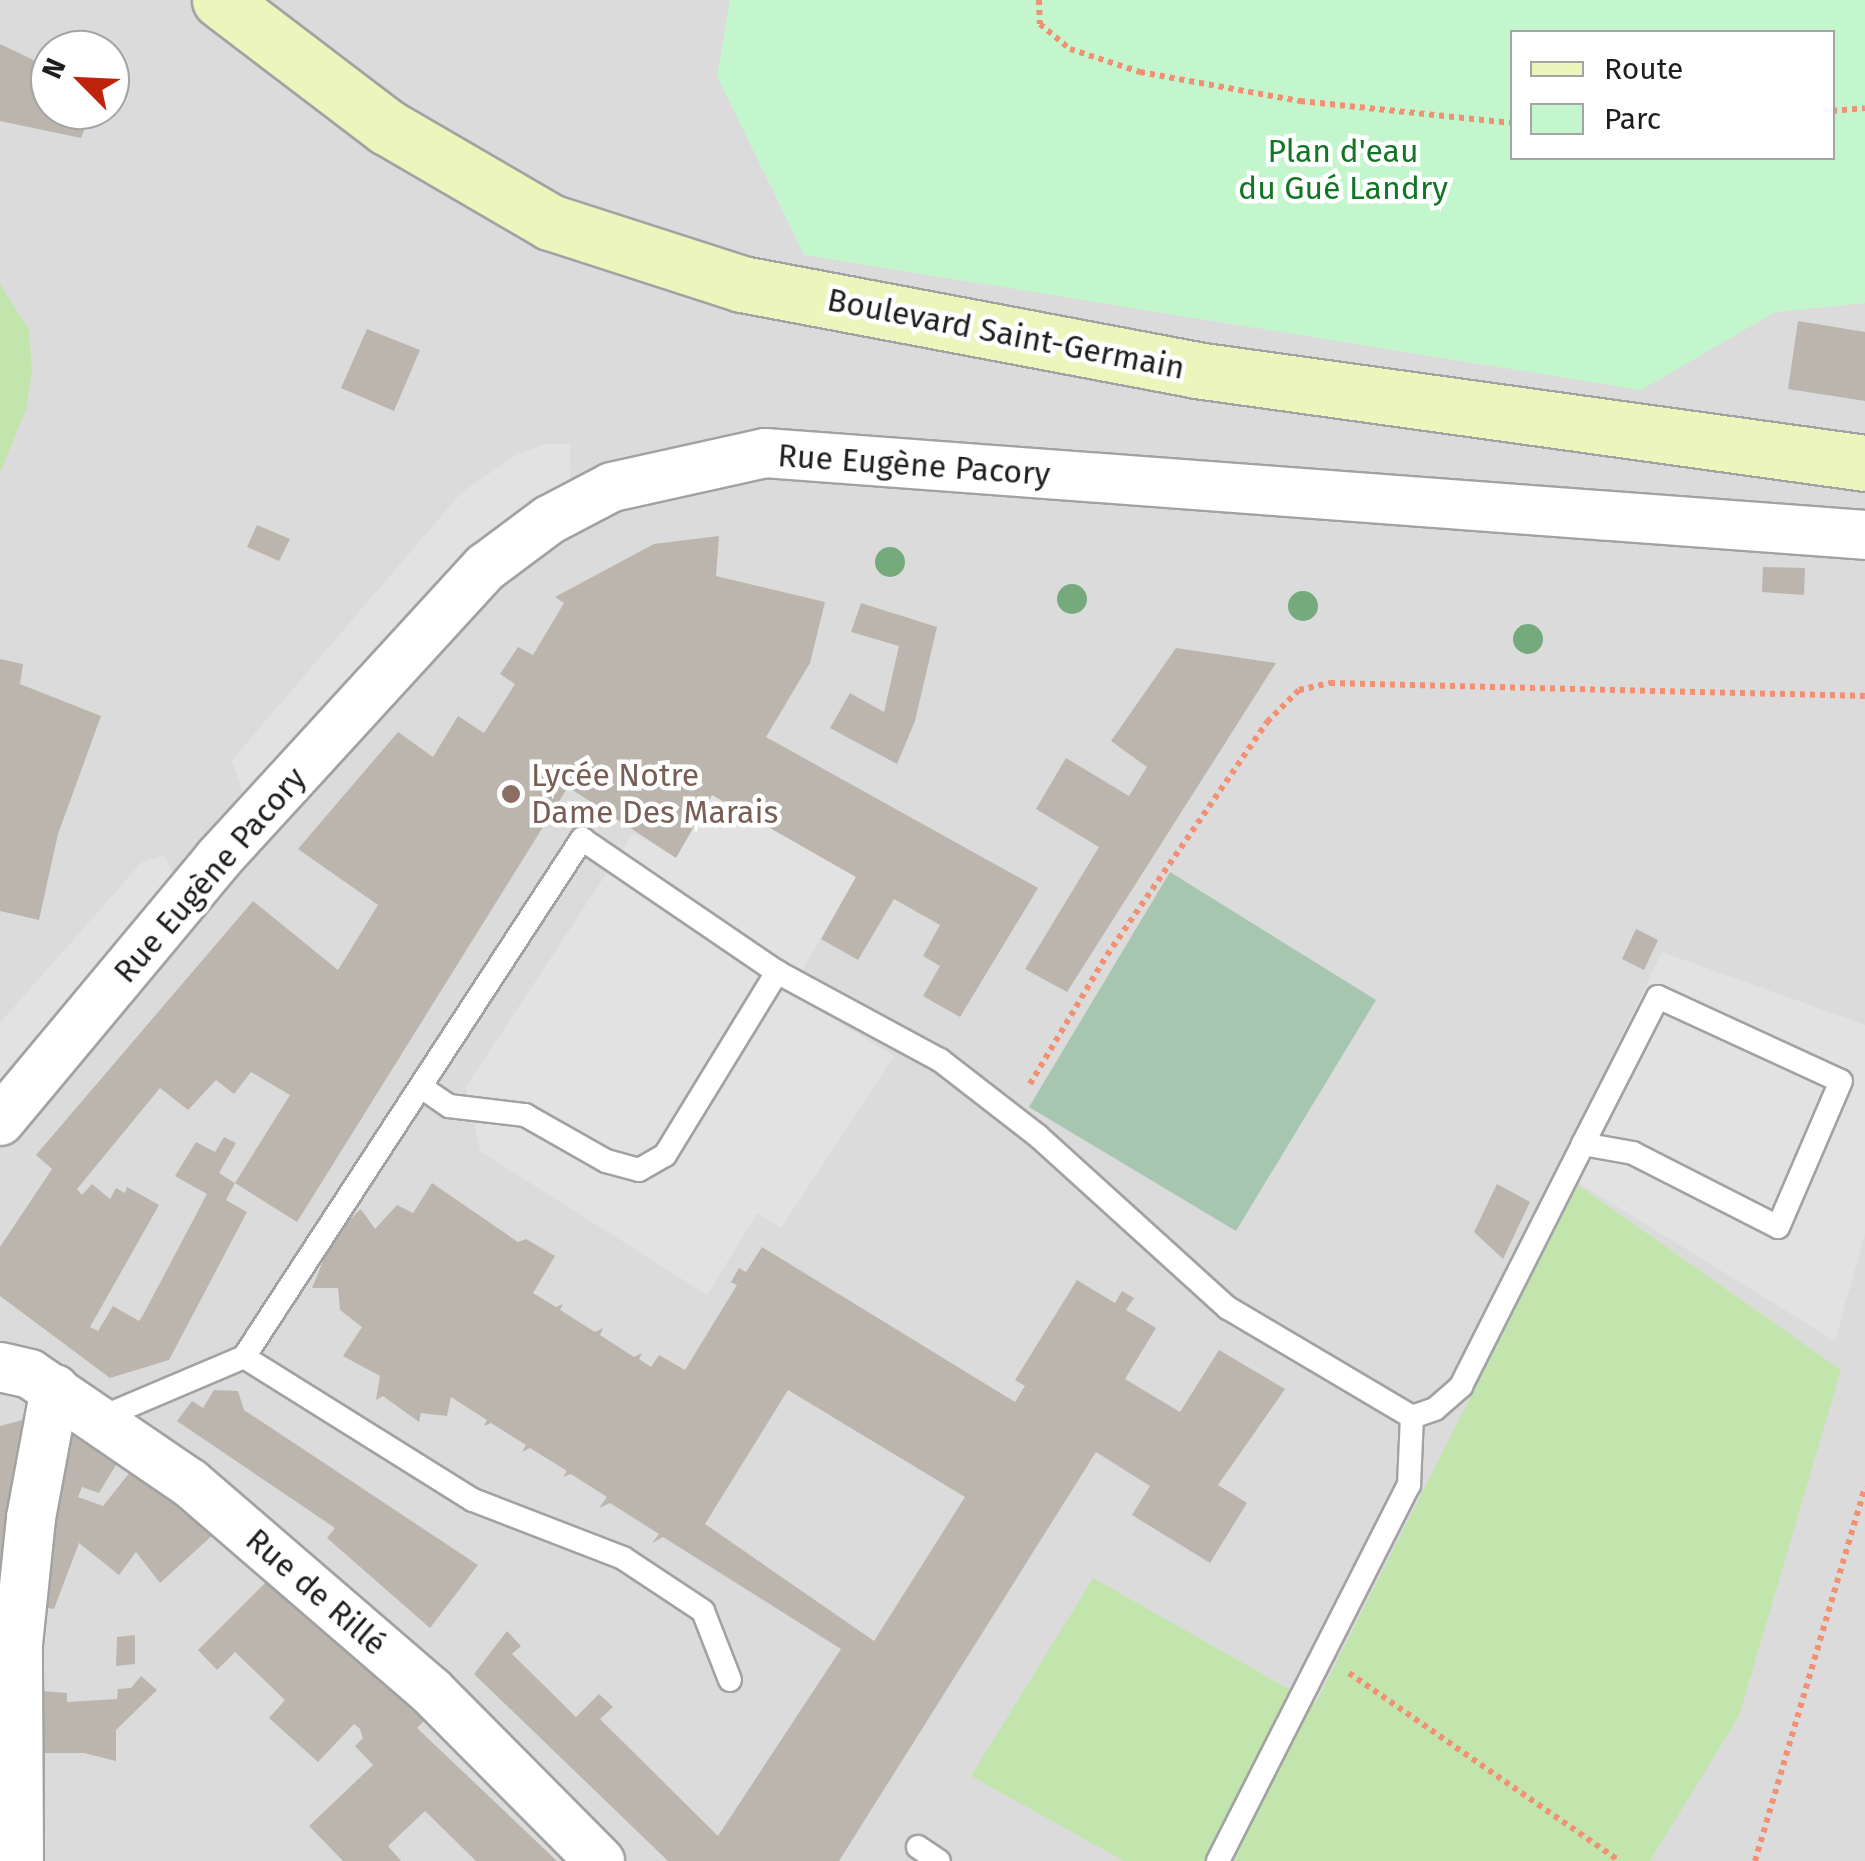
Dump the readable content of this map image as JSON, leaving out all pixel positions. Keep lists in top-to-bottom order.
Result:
{
  "streets": {
    "main road": ["Boulevard Saint-Germain"],
    "street": ["Rue Eugène Pacory", "Rue de Rillé"]
  },
  "parks": ["Plan d'eau du Gué Landry"],
  "places": ["Lycée Notre Dame Des Marais"],
  "legend": ["Route", "Parc"],
  "north": "top left"
}
